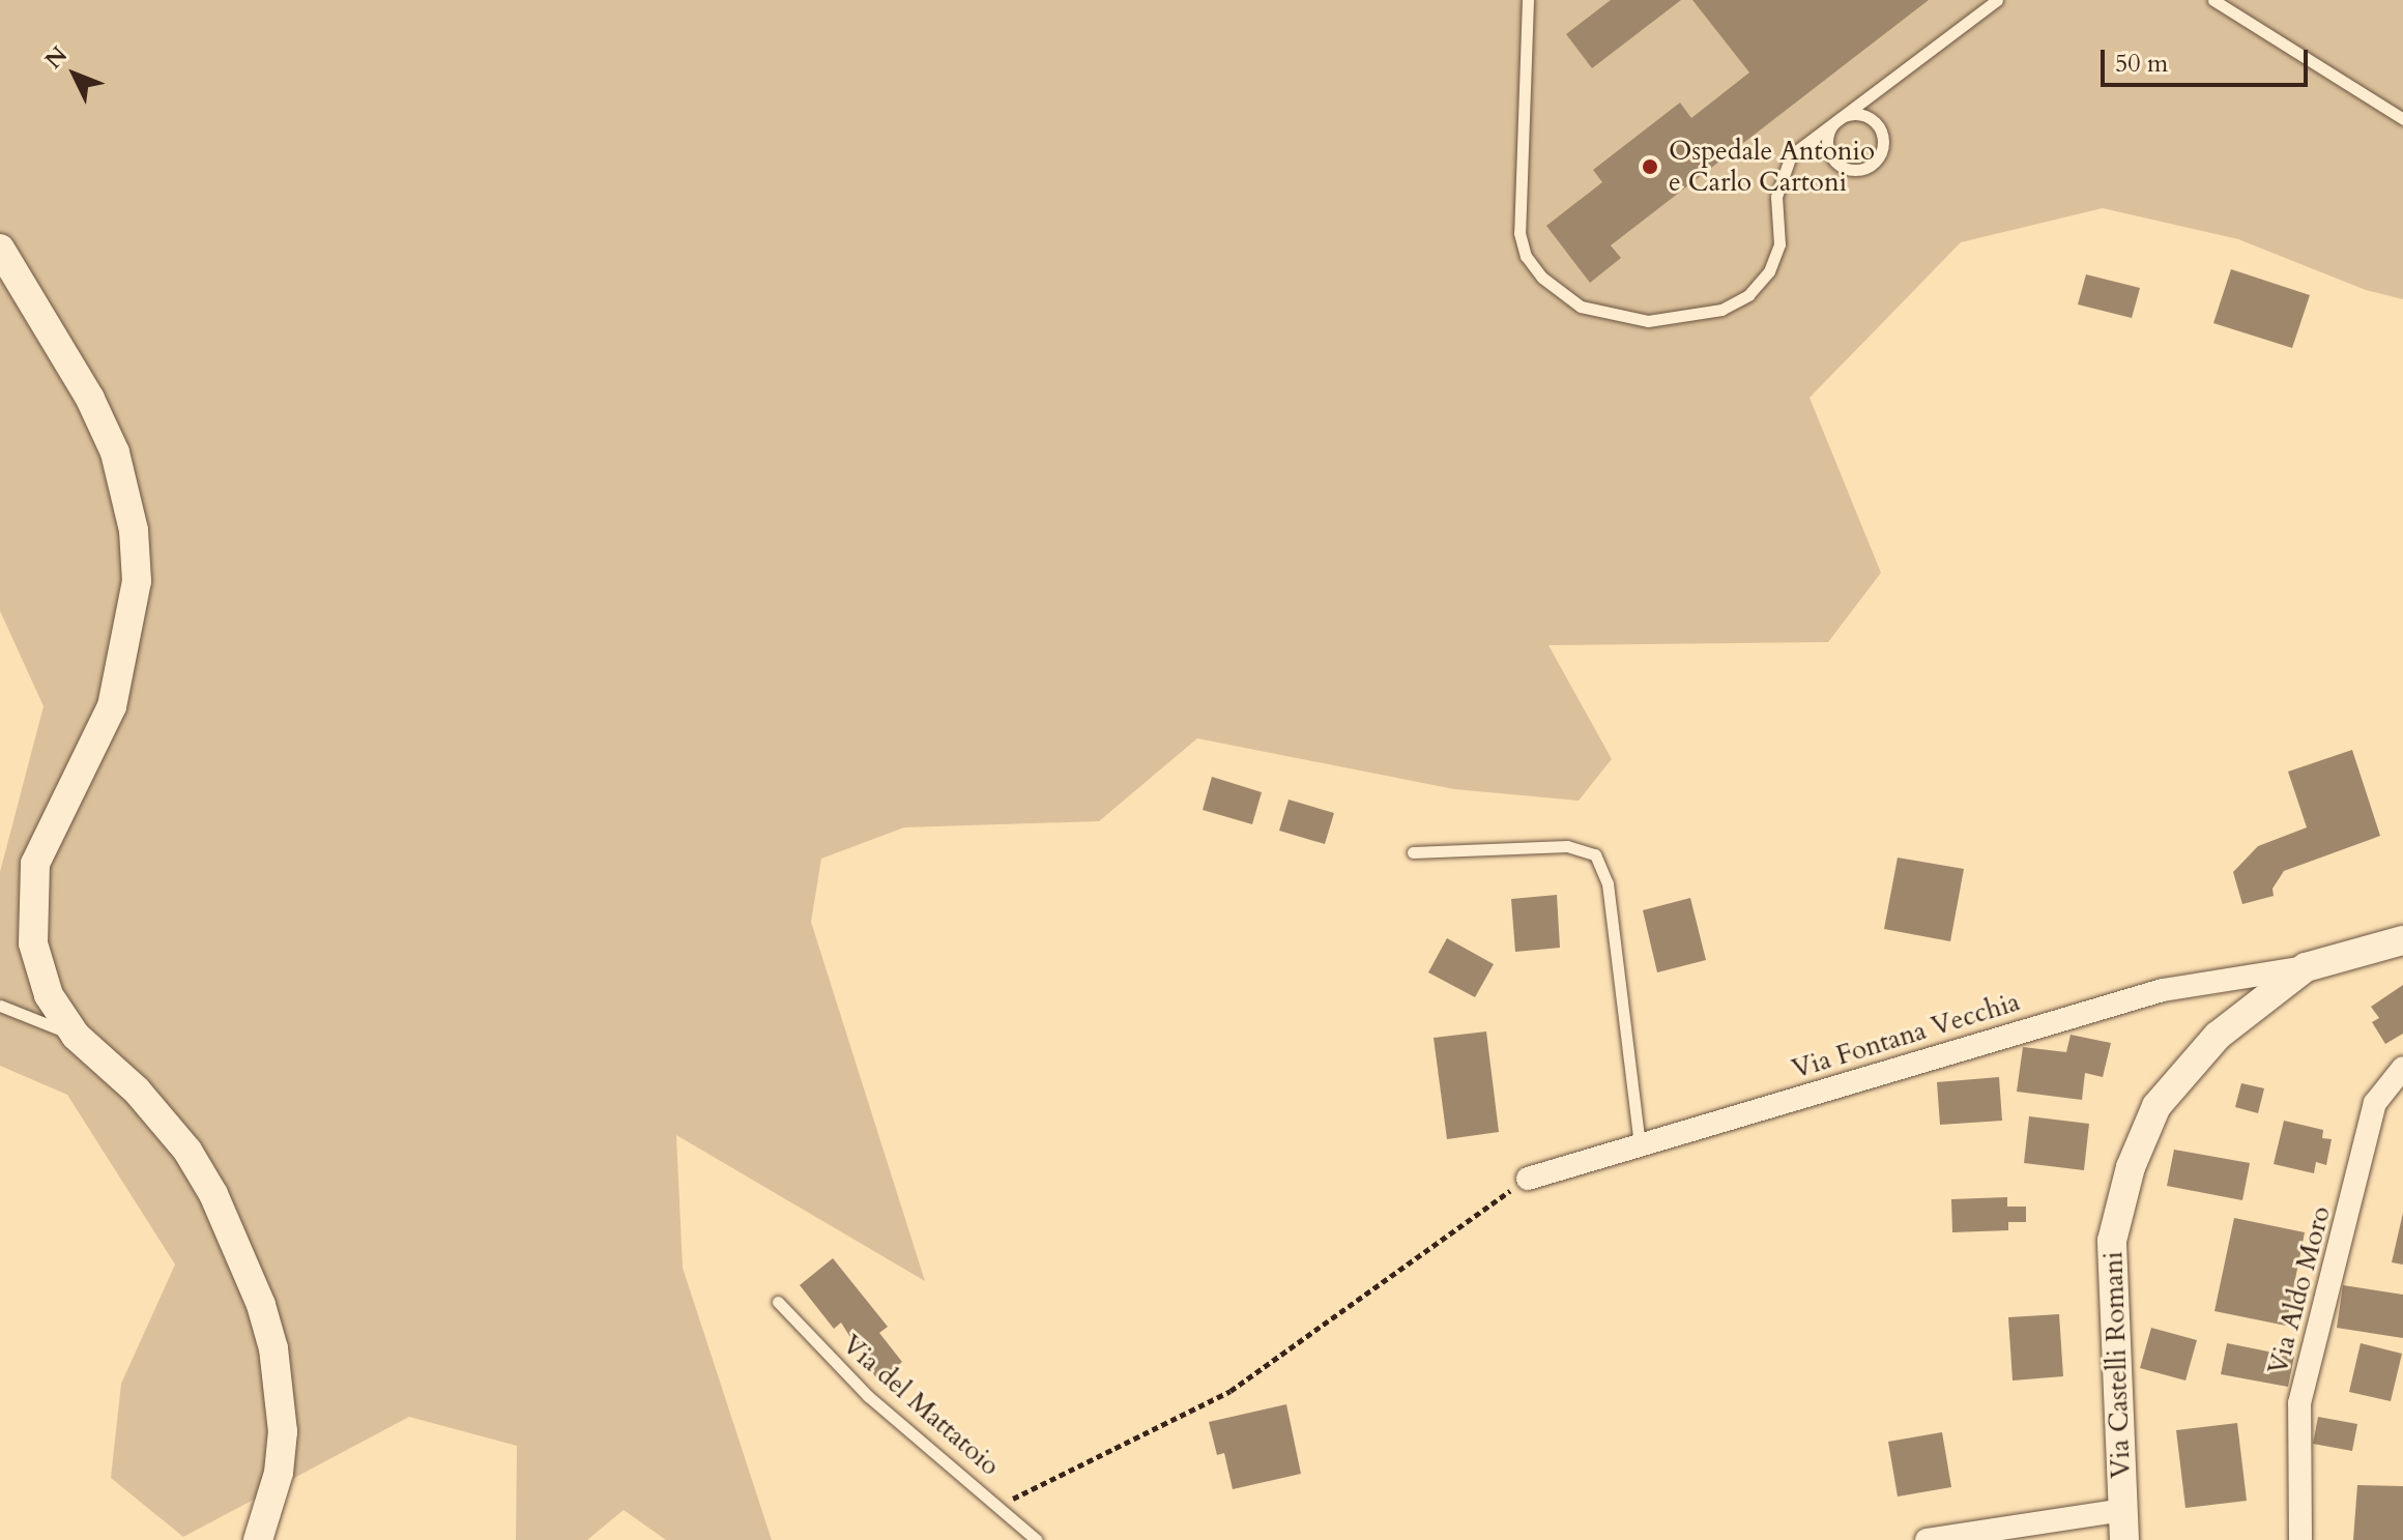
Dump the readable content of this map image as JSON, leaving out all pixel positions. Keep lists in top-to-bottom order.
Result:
{
  "streets": {
    "street": ["Via Fontana Vecchia", "Via Aldo Moro", "Via Castelli Romani"],
    "lane": ["Via del Mattatoio"]
  },
  "crossings": [
    ["Via Fontana Vecchia", "Via Castelli Romani"]
  ],
  "places": ["Ospedale Antonio e Carlo Cartoni"],
  "scale_bar": "50 m",
  "north": "top left"
}
